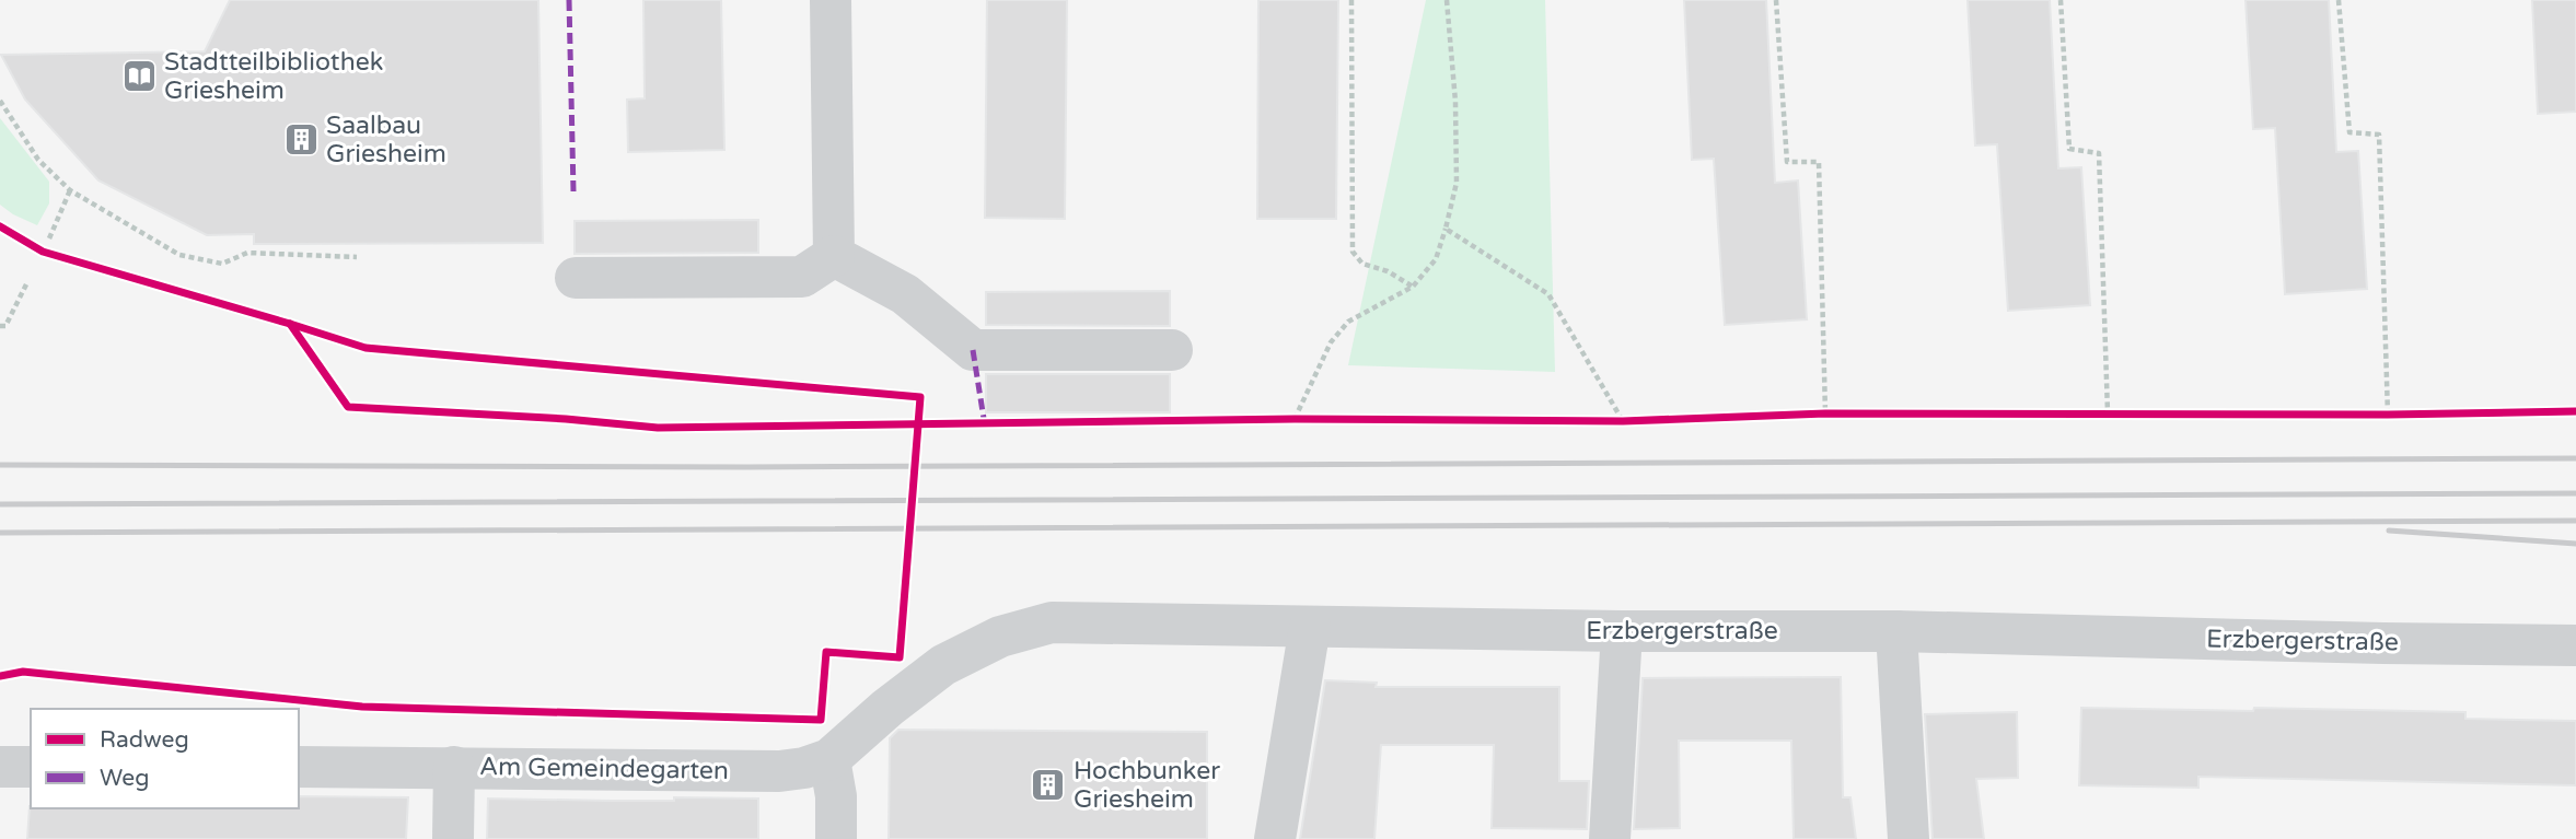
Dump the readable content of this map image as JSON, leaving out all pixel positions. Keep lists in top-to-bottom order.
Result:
{
  "streets": {
    "street": ["Erzbergerstraße", "Am Gemeindegarten"]
  },
  "crossings": [
    ["Erzbergerstraße", "Am Gemeindegarten"]
  ],
  "places": {
    "library": ["Stadtteilbibliothek Griesheim"],
    "building": ["Saalbau Griesheim", "Hochbunker Griesheim"]
  },
  "legend": ["Radweg", "Weg"]
}
